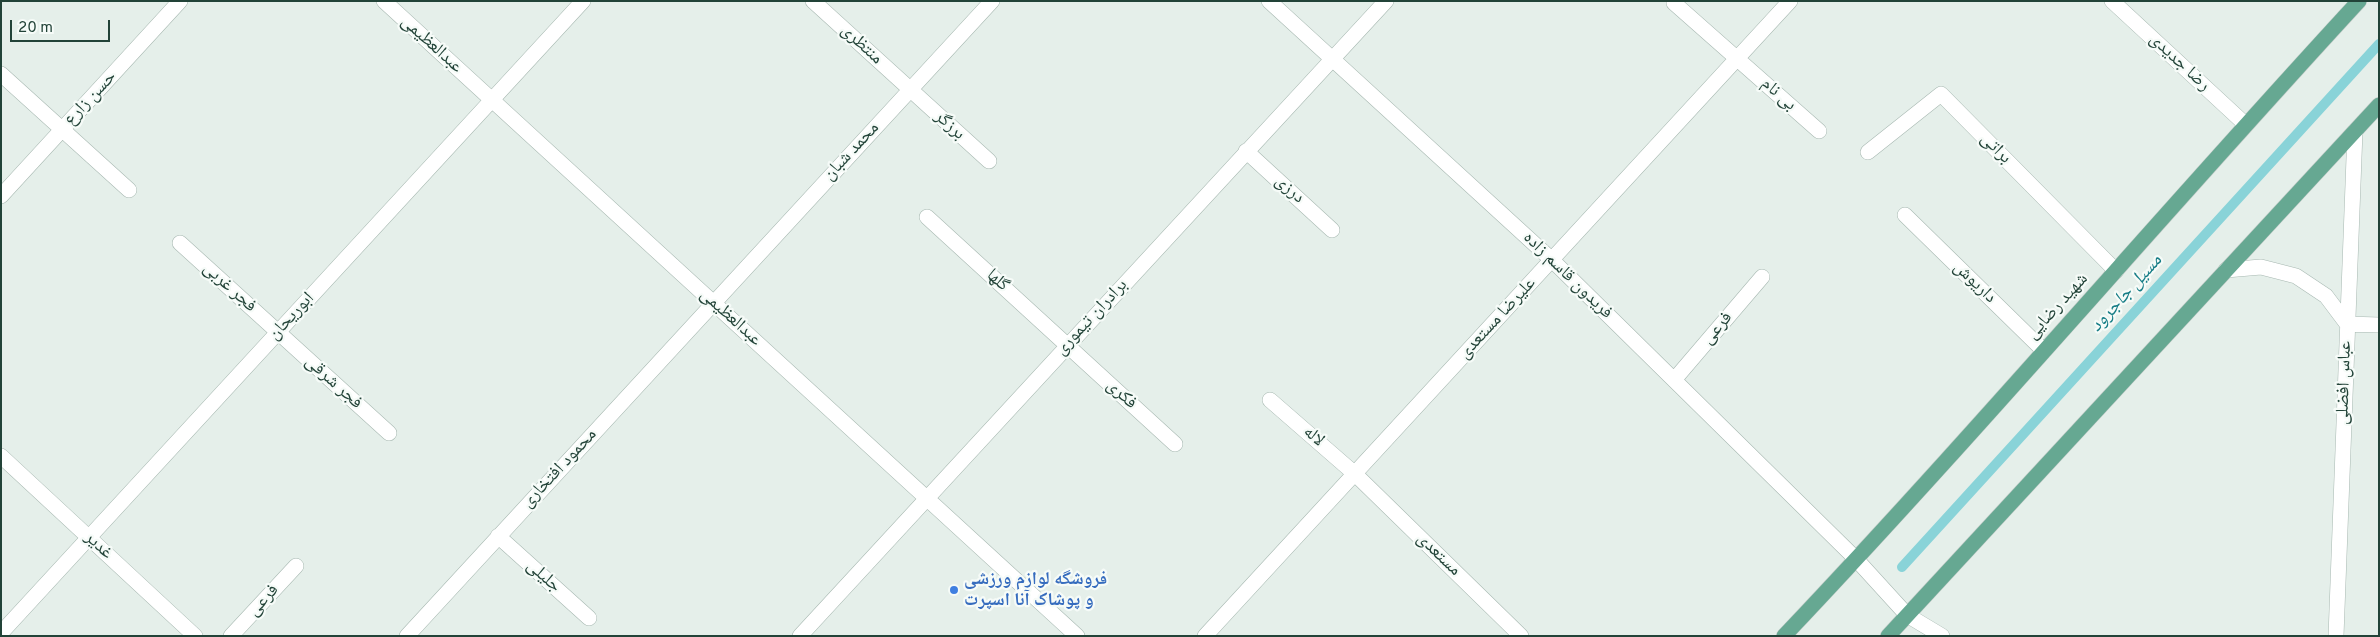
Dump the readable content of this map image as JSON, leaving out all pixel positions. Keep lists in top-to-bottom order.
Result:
{
  "streets": {
    "main road": ["شهید رضایی"],
    "street": [
      "عبدالعظیمی",
      "منتظری",
      "رضا جدیدی",
      "بی نام",
      "حسن زارع",
      "برزگر",
      "براتی",
      "محمد شبان",
      "درزی",
      "فریدون قاسم زاده",
      "گلها",
      "داریوش",
      "فجر غربی",
      "ابوریحان",
      "برادران تیموری",
      "علیرضا مستعدی",
      "فرعی",
      "فجر شرقی",
      "عباس افضلی",
      "فکری",
      "لاله",
      "محمود افتخاری",
      "غدیر",
      "مستعدی",
      "جلیلی"
    ]
  },
  "crossings": [
    ["عبدالعظیمی", "محمد شبان"],
    ["عبدالعظیمی", "ابوریحان"],
    ["عبدالعظیمی", "برادران تیموری"],
    ["عبدالعظیمی", "محمود افتخاری"],
    ["منتظری", "برزگر"],
    ["منتظری", "محمد شبان"],
    ["رضا جدیدی", "شهید رضایی"],
    ["بی نام", "علیرضا مستعدی"],
    ["برزگر", "محمد شبان"],
    ["براتی", "شهید رضایی"],
    ["محمد شبان", "محمود افتخاری"],
    ["درزی", "برادران تیموری"],
    ["فریدون قاسم زاده", "شهید رضایی"],
    ["فریدون قاسم زاده", "برادران تیموری"],
    ["فریدون قاسم زاده", "علیرضا مستعدی"],
    ["فریدون قاسم زاده", "فرعی"],
    ["گلها", "برادران تیموری"],
    ["گلها", "فکری"],
    ["داریوش", "شهید رضایی"],
    ["فجر غربی", "ابوریحان"],
    ["فجر غربی", "فجر شرقی"],
    ["ابوریحان", "فجر شرقی"],
    ["ابوریحان", "غدیر"],
    ["برادران تیموری", "فکری"],
    ["علیرضا مستعدی", "لاله"],
    ["علیرضا مستعدی", "مستعدی"],
    ["لاله", "مستعدی"],
    ["محمود افتخاری", "جلیلی"]
  ],
  "water": ["مسیل جاجرود"],
  "places": ["فروشگه لوازم ورزشی و پوشاک آنا اسپرت"],
  "scale_bar": "20 m"
}
